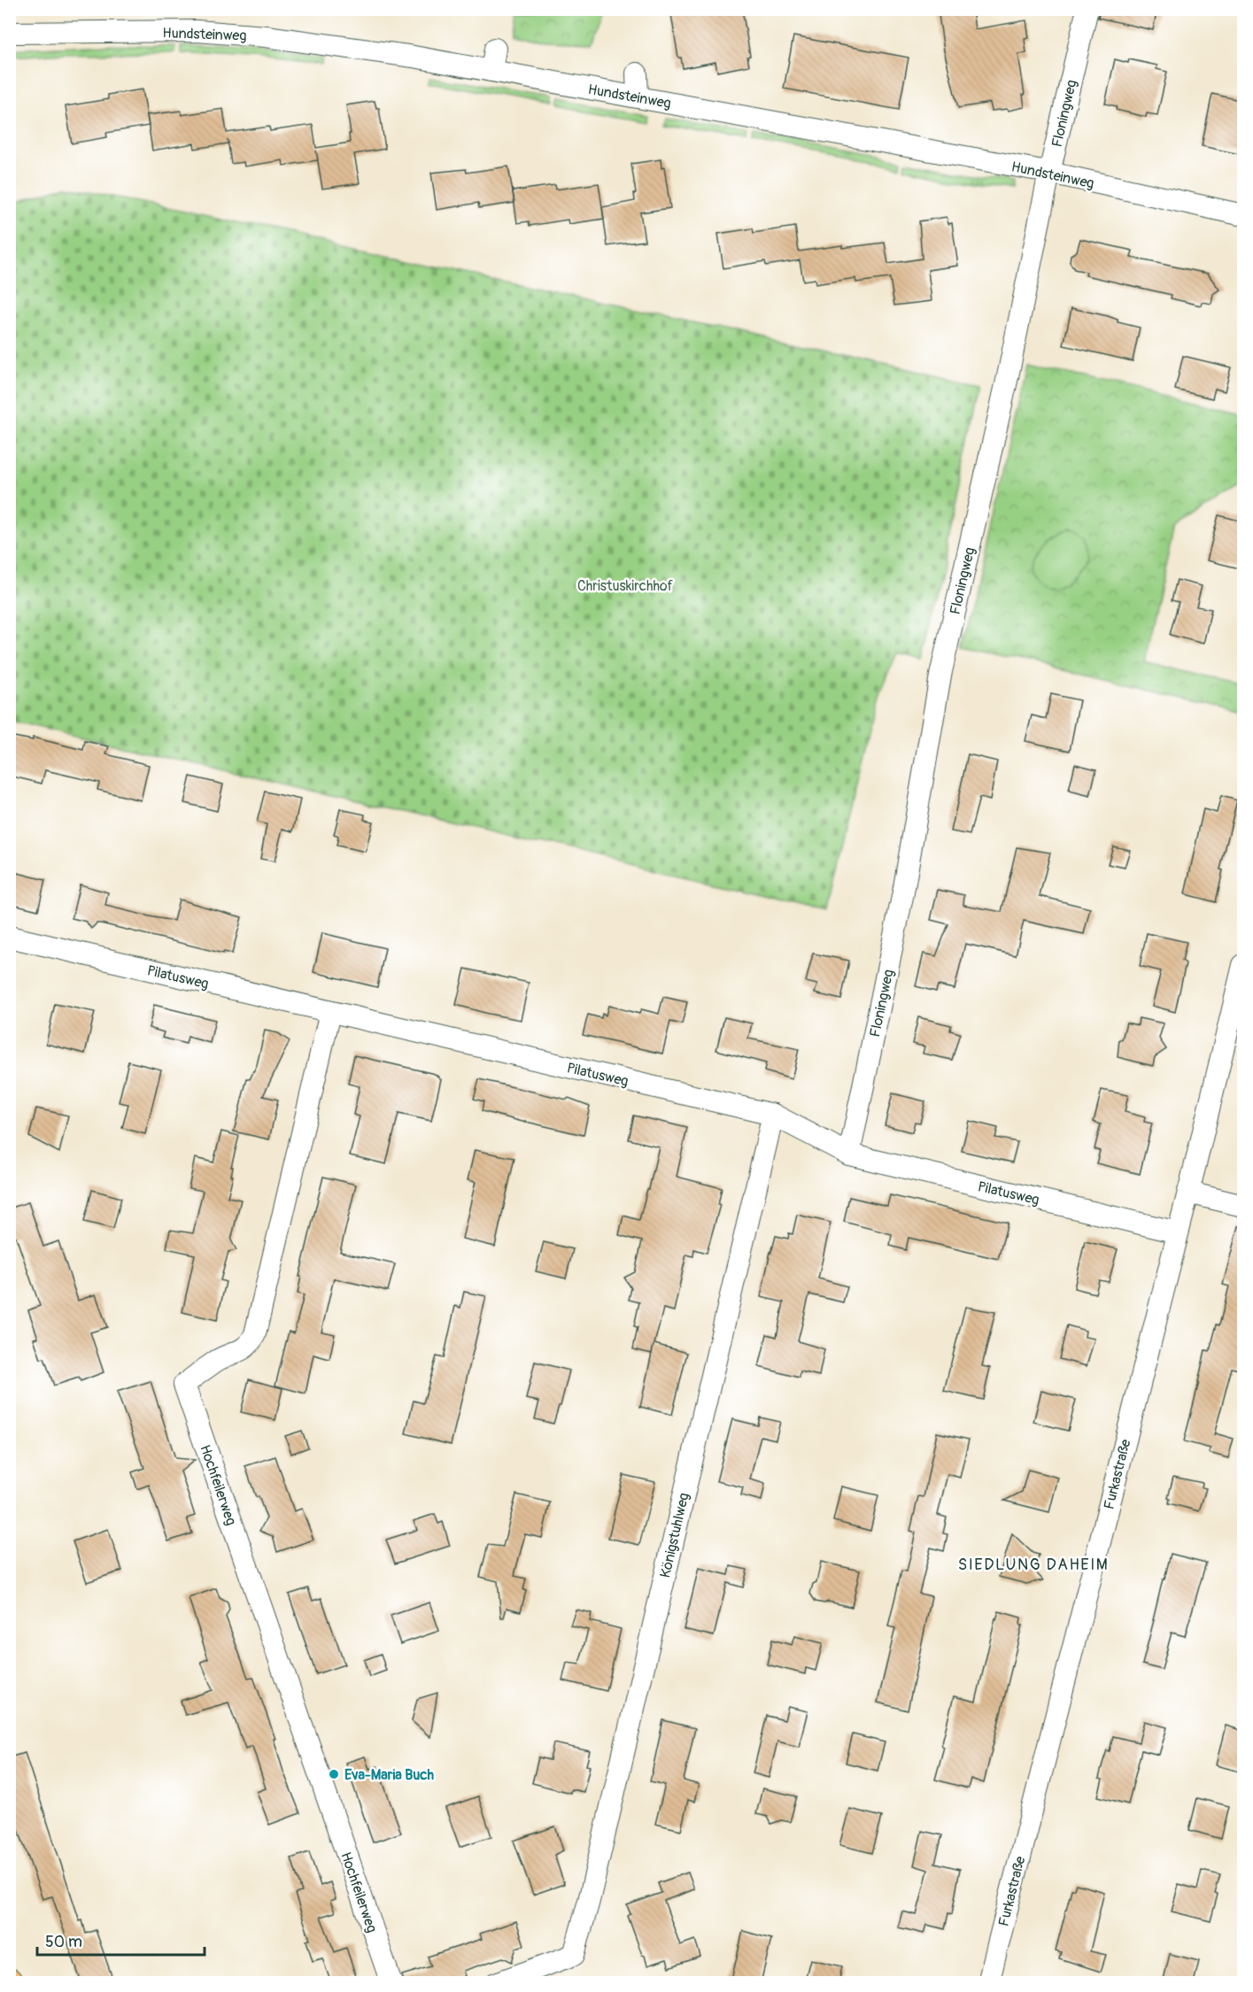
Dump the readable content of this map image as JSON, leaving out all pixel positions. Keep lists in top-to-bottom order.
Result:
{
  "streets": {
    "street": [
      "Hundsteinweg",
      "Floningweg",
      "Pilatusweg",
      "Furkastraße",
      "Hochfeilerweg",
      "Königstuhlweg"
    ]
  },
  "crossings": [
    ["Hundsteinweg", "Floningweg"],
    ["Floningweg", "Pilatusweg"],
    ["Pilatusweg", "Furkastraße"],
    ["Pilatusweg", "Hochfeilerweg"],
    ["Pilatusweg", "Königstuhlweg"]
  ],
  "districts": ["SIEDLUNG DAHEIM"],
  "parks": ["Christuskirchhof"],
  "places": ["Eva-Maria Buch"],
  "scale_bar": "50 m"
}
